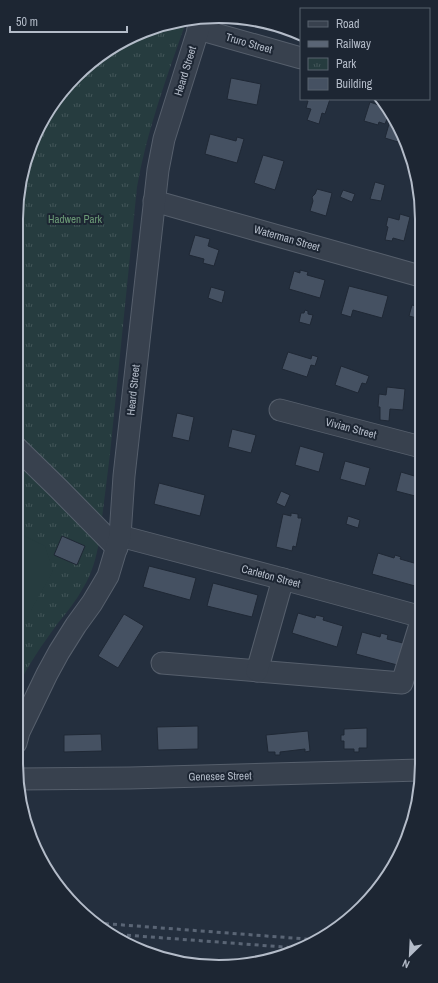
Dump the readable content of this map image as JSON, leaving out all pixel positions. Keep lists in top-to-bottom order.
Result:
{
  "streets": {
    "street": [
      "Truro Street",
      "Heard Street",
      "Waterman Street",
      "Vivian Street",
      "Carleton Street",
      "Genesee Street"
    ]
  },
  "crossings": [
    ["Heard Street", "Waterman Street"],
    ["Heard Street", "Carleton Street"]
  ],
  "parks": ["Hadwen Park"],
  "legend": [
    "Road",
    "Railway",
    "Park",
    "Building"
  ],
  "scale_bar": "50 m",
  "north": "bottom left"
}
